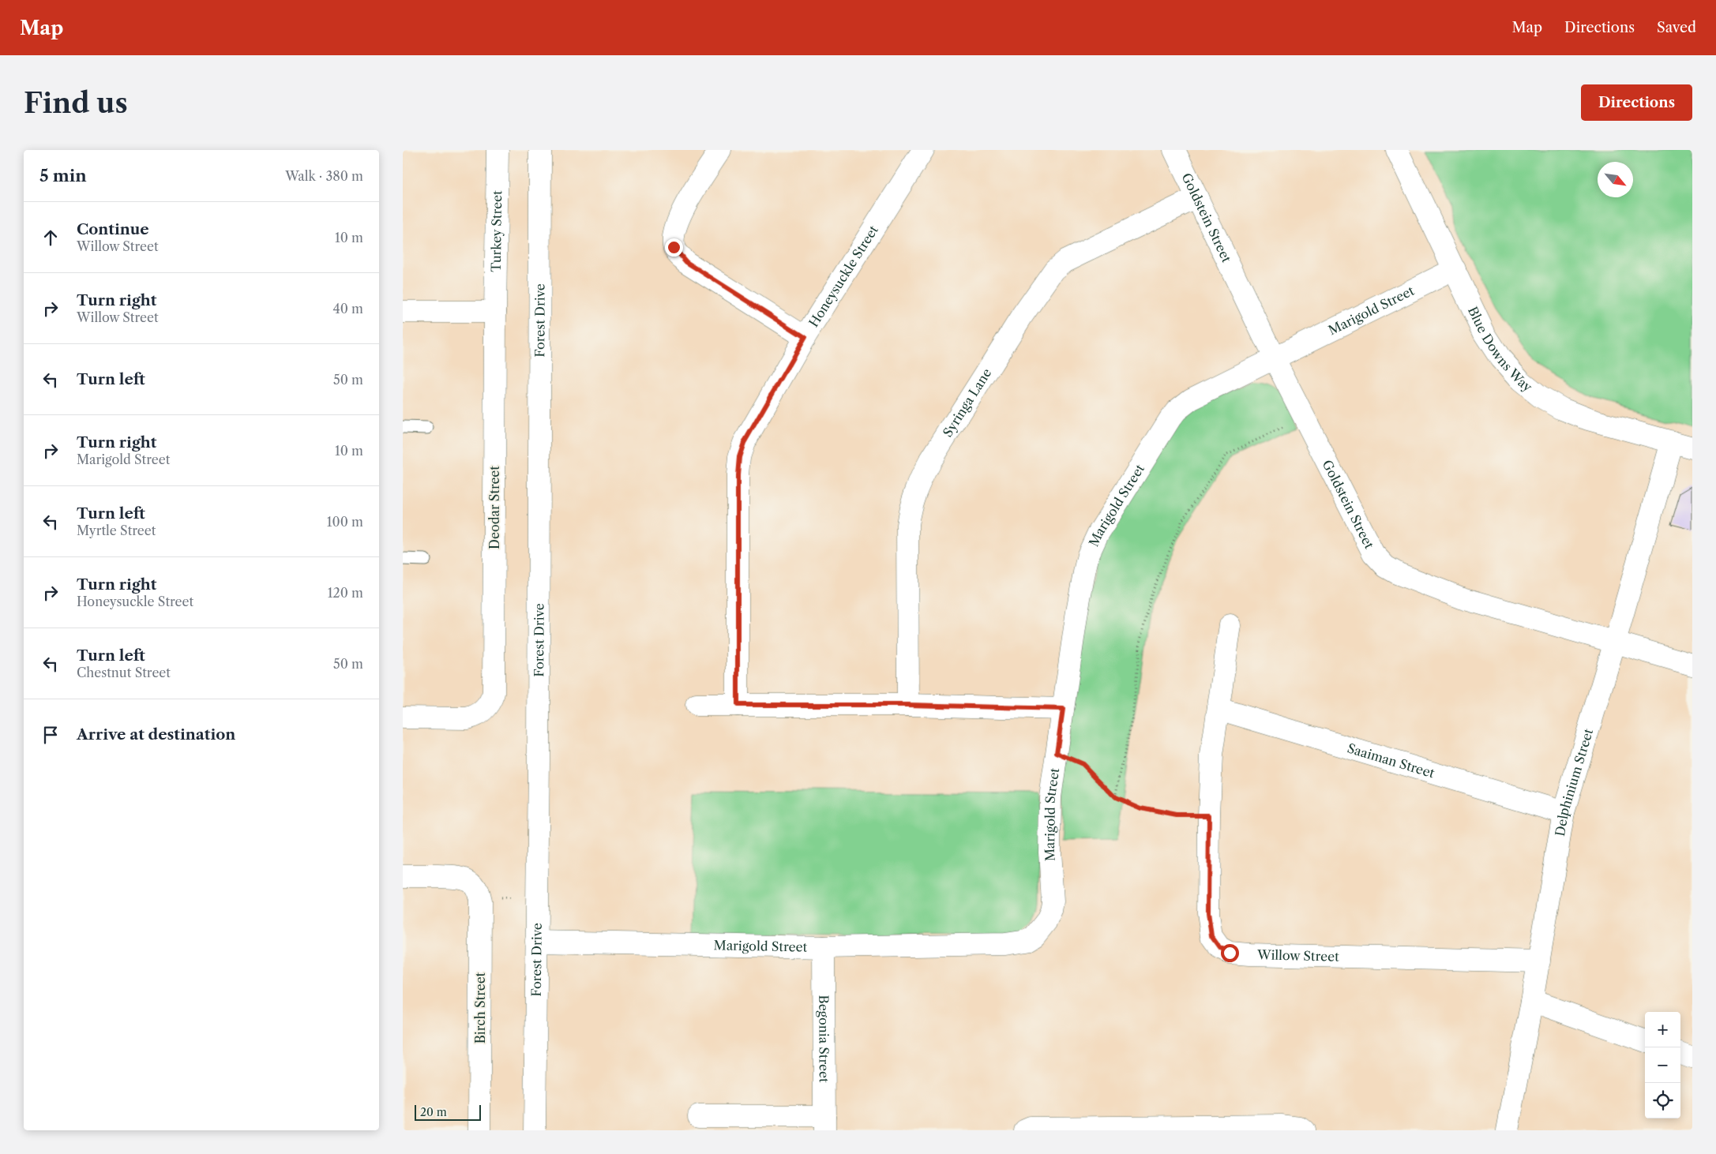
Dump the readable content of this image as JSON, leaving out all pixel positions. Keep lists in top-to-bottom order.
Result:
{
  "streets": {
    "street": [
      "Goldstein Street",
      "Turkey Street",
      "Honeysuckle Street",
      "Marigold Street",
      "Forest Drive",
      "Blue Downs Way",
      "Syringa Lane",
      "Deodar Street",
      "Saaiman Street",
      "Delphinium Street",
      "Willow Street",
      "Birch Street",
      "Begonia Street"
    ]
  },
  "crossings": [
    ["Goldstein Street", "Marigold Street"],
    ["Goldstein Street", "Syringa Lane"],
    ["Goldstein Street", "Delphinium Street"],
    ["Turkey Street", "Deodar Street"],
    ["Marigold Street", "Forest Drive"],
    ["Marigold Street", "Blue Downs Way"],
    ["Marigold Street", "Begonia Street"],
    ["Blue Downs Way", "Delphinium Street"],
    ["Saaiman Street", "Delphinium Street"],
    ["Saaiman Street", "Willow Street"],
    ["Delphinium Street", "Willow Street"]
  ],
  "scale_bar": "20 m",
  "north": "bottom right",
  "page": {
    "header": "Map",
    "nav": ["Map", "Directions", "Saved"],
    "buttons": "Directions",
    "title": "Find us",
    "heading": ["5 min", "Walk · 380 m"],
    "list": [
      ["Continue", "Willow Street", "10 m"],
      ["Turn right", "Willow Street", "40 m"],
      ["Turn left", "50 m"],
      ["Turn right", "Marigold Street", "10 m"],
      ["Turn left", "Myrtle Street", "100 m"],
      ["Turn right", "Honeysuckle Street", "120 m"],
      ["Turn left", "Chestnut Street", "50 m"],
      "Arrive at destination"
    ],
    "map_buttons": ["+", "−"],
    "scale": "20 m"
  }
}
